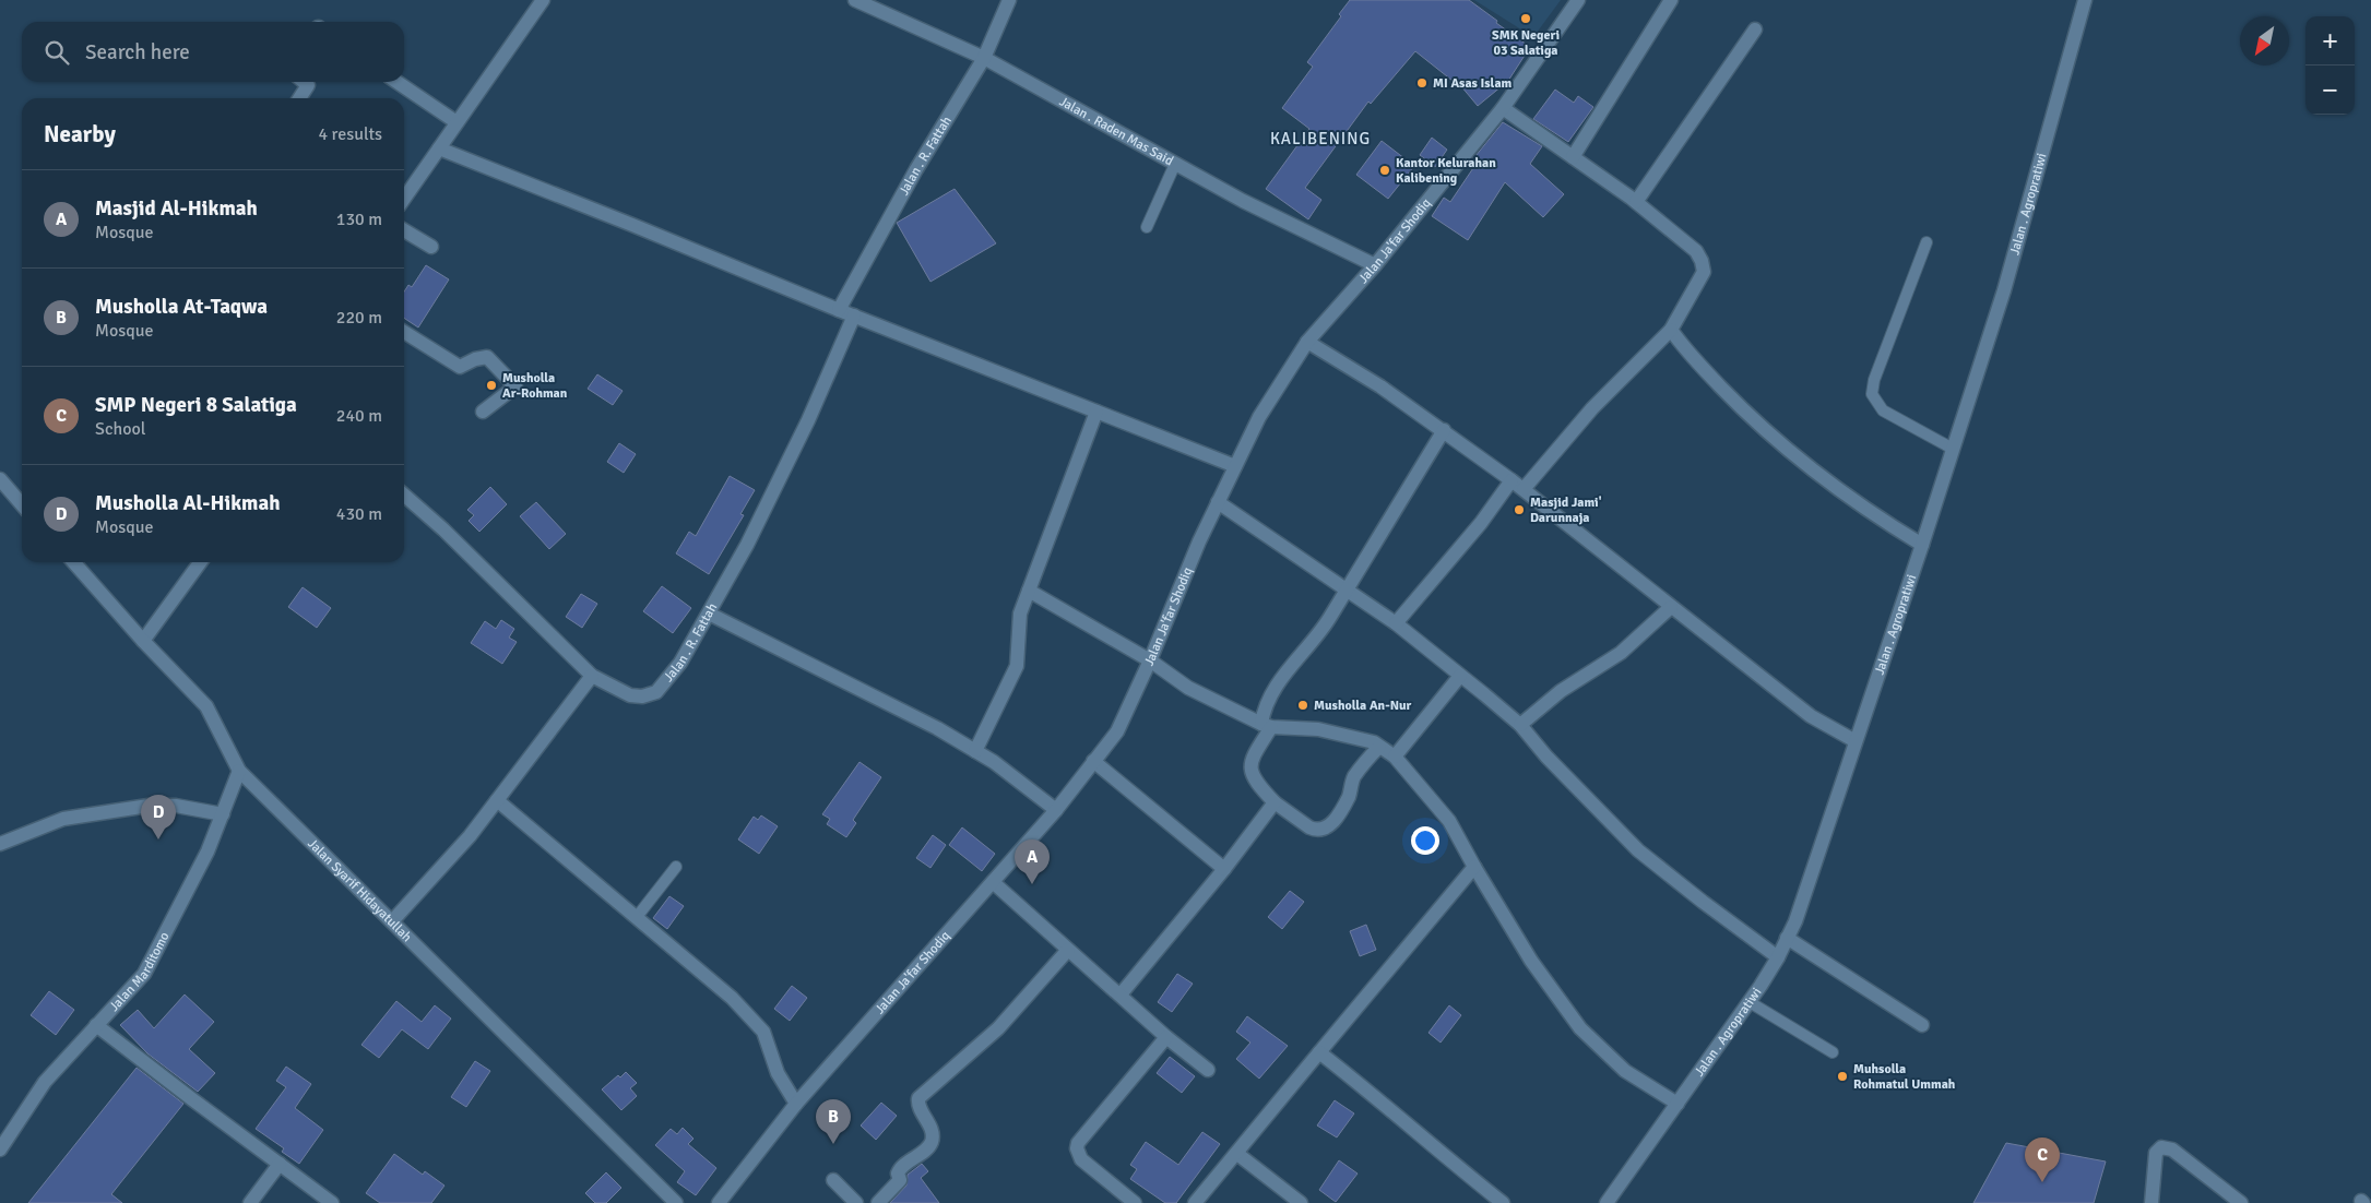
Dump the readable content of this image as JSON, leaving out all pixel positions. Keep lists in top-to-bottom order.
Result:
{
  "streets": {
    "street": [
      "Jalan . Raden Mas Said",
      "Jalan . R. Fattah",
      "Jalan . Agropratiwi",
      "Jalan Ja'far Shodiq",
      "Jalan Syarif Hidayatullah",
      "Jalan Marditomo"
    ]
  },
  "crossings": [
    ["Jalan . Raden Mas Said", "Jalan . R. Fattah"],
    ["Jalan . Raden Mas Said", "Jalan Ja'far Shodiq"],
    ["Jalan Syarif Hidayatullah", "Jalan Marditomo"]
  ],
  "districts": ["KALIBENING"],
  "places": [
    "SMK Negeri 03 Salatiga",
    "MI Asas Islam",
    "Kantor Kelurahan Kalibening",
    "Musholla Ar-Rohman",
    "Masjid Jami' Darunnaja",
    "Musholla An-Nur",
    "Muhsolla Rohmatul Ummah"
  ],
  "north": "bottom left",
  "page": {
    "map_buttons": ["+", "−"],
    "search": "Search here",
    "heading": ["Nearby", "4 results"],
    "list": [
      {
        "mark": "A",
        "name": "Masjid Al-Hikmah",
        "note": "Mosque",
        "value": "130 m"
      },
      {
        "mark": "B",
        "name": "Musholla At-Taqwa",
        "note": "Mosque",
        "value": "220 m"
      },
      {
        "mark": "C",
        "name": "SMP Negeri 8 Salatiga",
        "note": "School",
        "value": "240 m"
      },
      {
        "mark": "D",
        "name": "Musholla Al-Hikmah",
        "note": "Mosque",
        "value": "430 m"
      }
    ],
    "pins": [
      "D",
      "A",
      "B",
      "C"
    ]
  }
}
